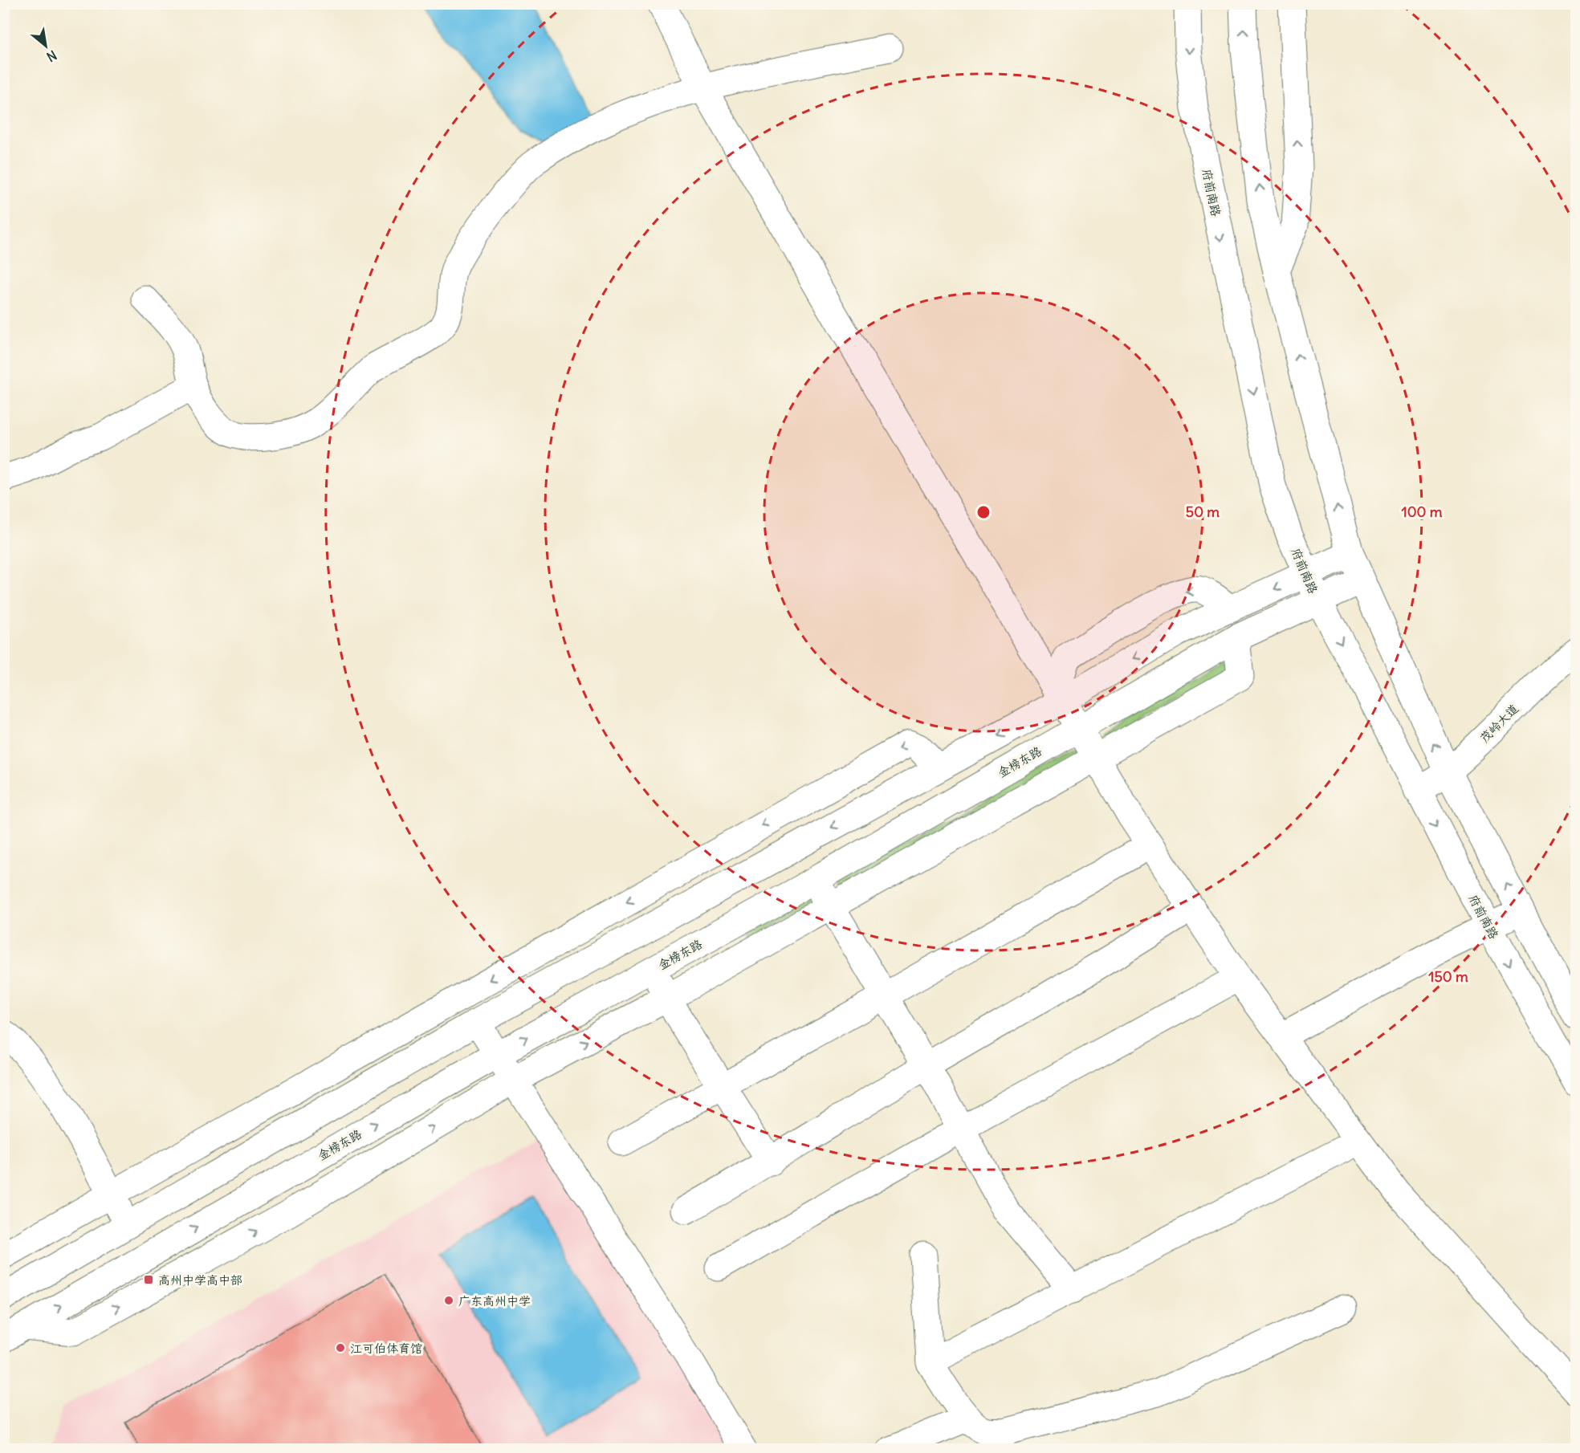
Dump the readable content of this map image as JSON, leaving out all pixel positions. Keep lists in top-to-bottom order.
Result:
{
  "streets": {
    "street": ["府前南路", "茂岭大道", "金榜东路"]
  },
  "crossings": [
    ["府前南路", "茂岭大道"],
    ["府前南路", "金榜东路"]
  ],
  "places": {
    "transit": ["高州中学高中部"],
    "other": ["广东高州中学", "江可伯体育馆"]
  },
  "north": "bottom right",
  "rings": ["50 m", "100 m", "150 m"]
}
